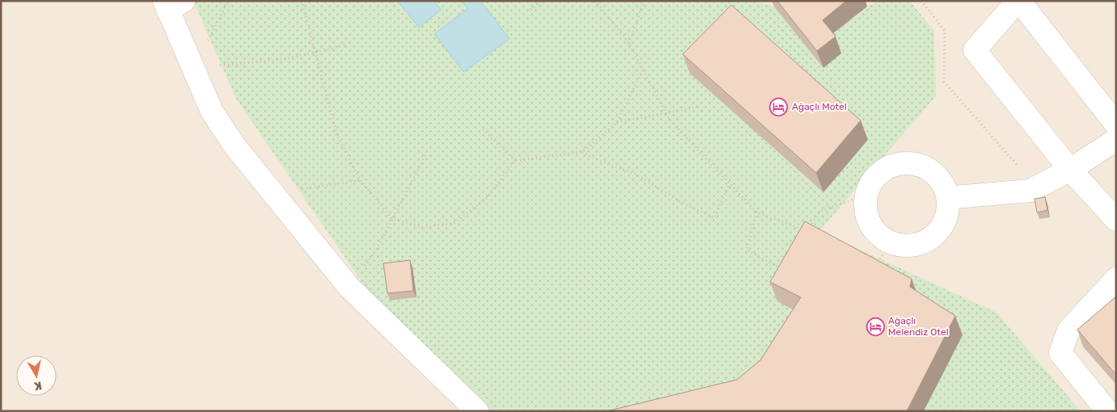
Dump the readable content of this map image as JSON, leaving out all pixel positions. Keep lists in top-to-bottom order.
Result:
{
  "places": {
    "hotel": ["Ağaçlı Motel", "Ağaçlı Melendiz Otel"]
  },
  "north": "bottom"
}
